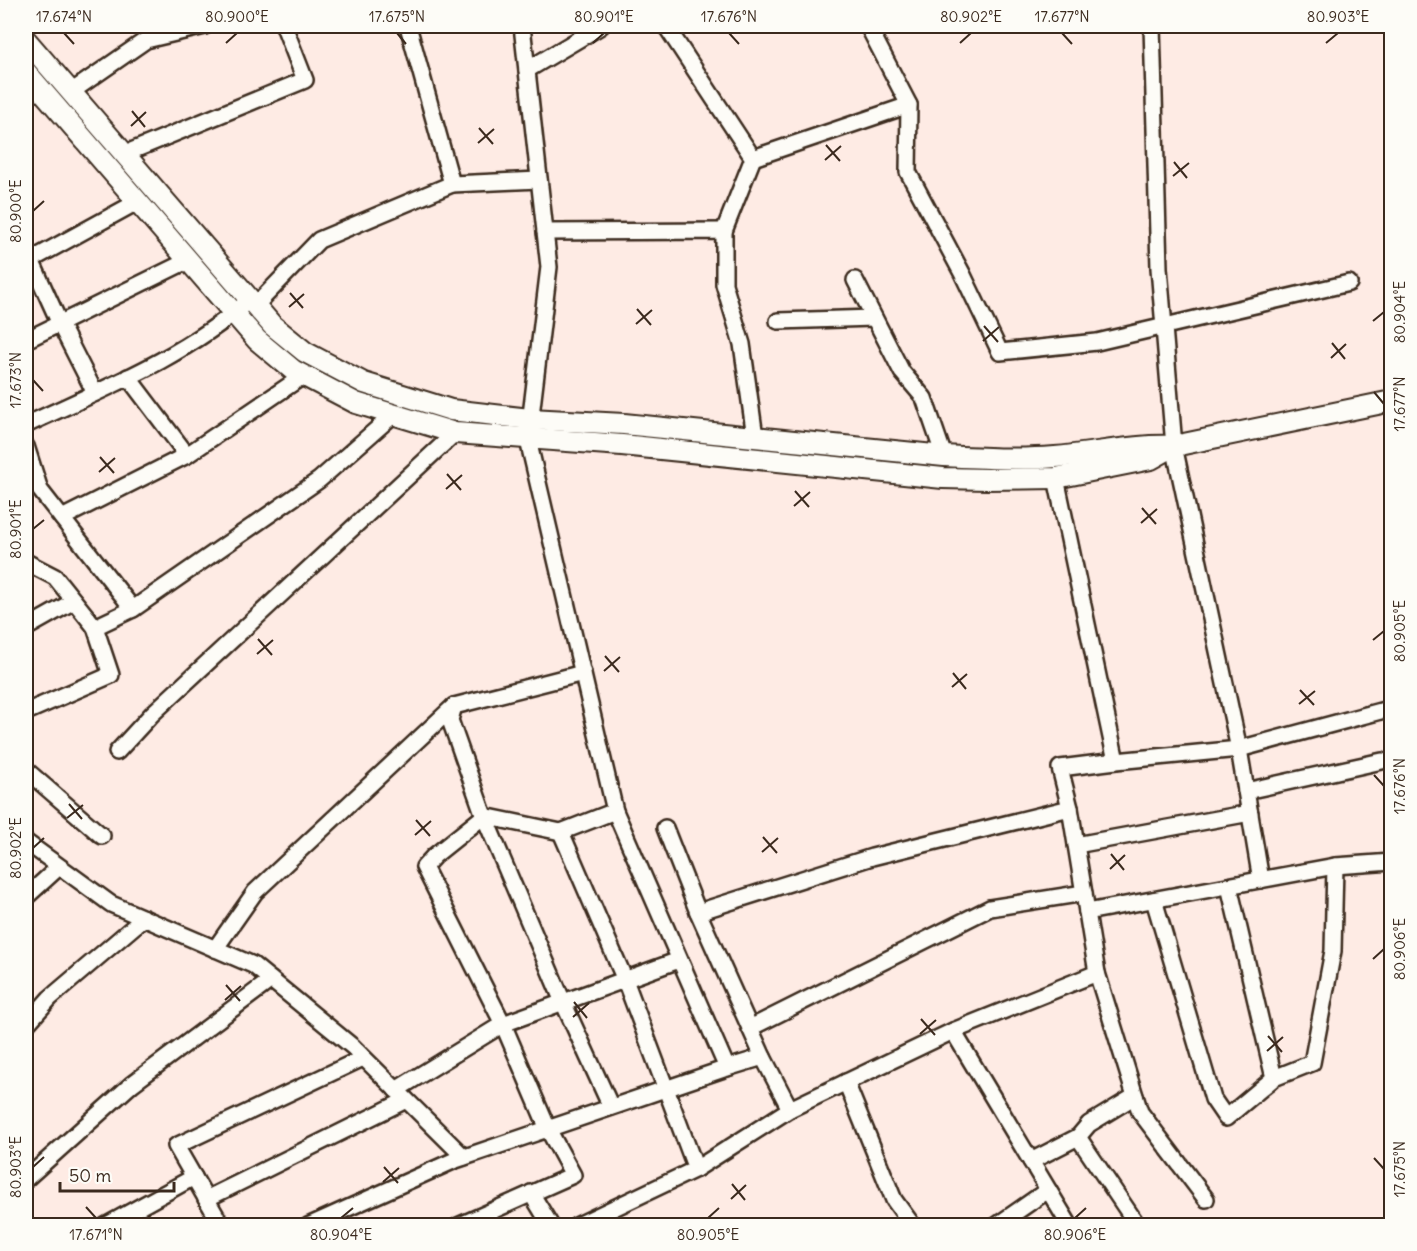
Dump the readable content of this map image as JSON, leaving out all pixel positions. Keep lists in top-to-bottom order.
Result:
{
  "scale_bar": "50 m",
  "coordinates": [
    "17.674°N",
    "80.900°E",
    "17.675°N",
    "80.901°E",
    "17.676°N",
    "80.902°E",
    "17.677°N",
    "80.903°E",
    "80.904°E",
    "17.673°N",
    "80.905°E",
    "80.906°E",
    "17.671°N"
  ]
}
